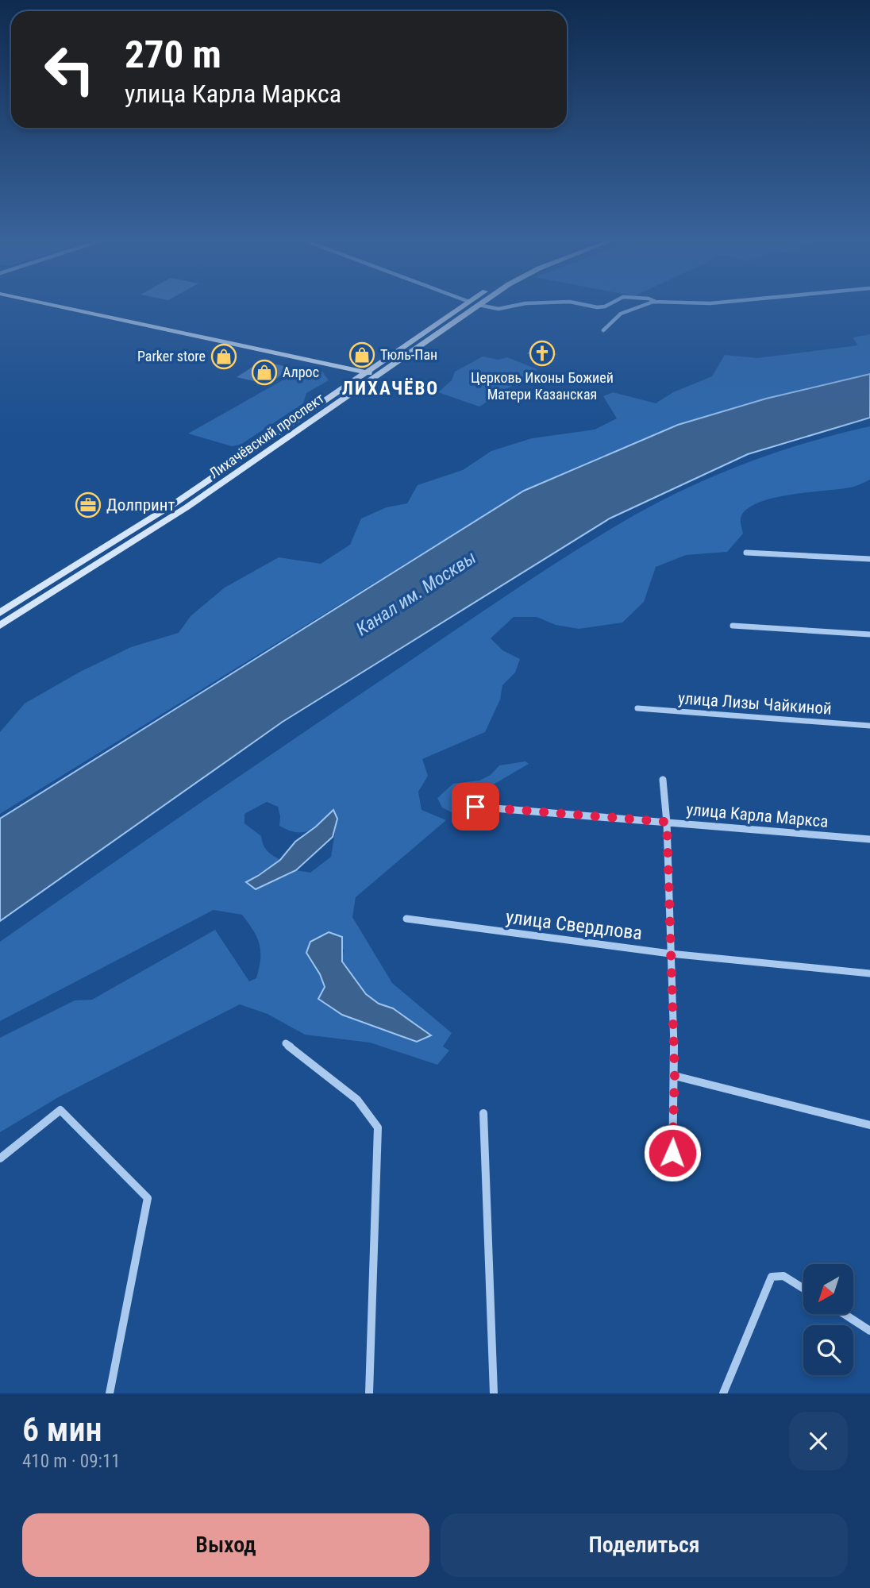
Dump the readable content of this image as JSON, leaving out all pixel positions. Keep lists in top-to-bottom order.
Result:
{
  "streets": {
    "main road": ["Лихачёвский проспект"],
    "street": ["улица Лизы Чайкиной", "улица Карла Маркса", "улица Свердлова"]
  },
  "districts": ["ЛИХАЧЁВО"],
  "water": ["Канал им. Москвы"],
  "places": {
    "church": ["Церковь Иконы Божией Матери Казанская"],
    "shop": ["Тюль-Пан", "Parker store", "Алрос"],
    "office": ["Долпринт"]
  },
  "north": "bottom left",
  "page": {
    "turn": ["270 m", "улица Карла Маркса"],
    "heading": ["6 мин", "410 m · 09:11"],
    "buttons": ["Выход", "Поделиться"]
  }
}
